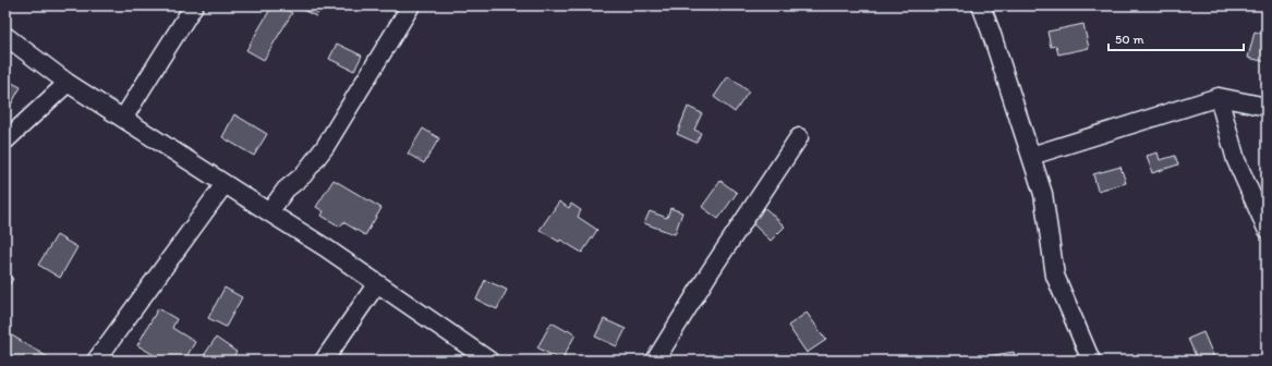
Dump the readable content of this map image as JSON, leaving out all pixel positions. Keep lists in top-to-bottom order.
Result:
{
  "scale_bar": "50 m"
}
